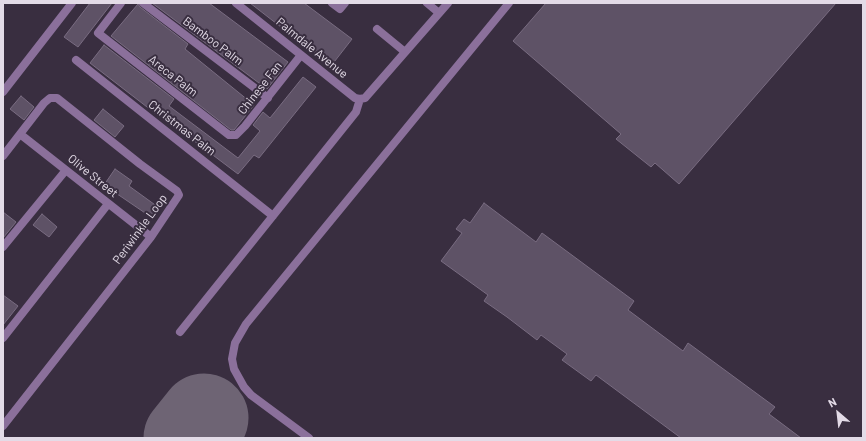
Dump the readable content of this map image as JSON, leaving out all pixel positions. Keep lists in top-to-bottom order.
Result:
{
  "streets": {
    "street": [
      "Bamboo Palm",
      "Palmdale Avenue",
      "Areca Palm",
      "Chinese Fan",
      "Christmas Palm",
      "Olive Street",
      "Periwinkle Loop"
    ]
  },
  "crossings": [
    ["Bamboo Palm", "Chinese Fan"],
    ["Palmdale Avenue", "Chinese Fan"],
    ["Areca Palm", "Chinese Fan"],
    ["Olive Street", "Periwinkle Loop"]
  ],
  "north": "top left"
}
